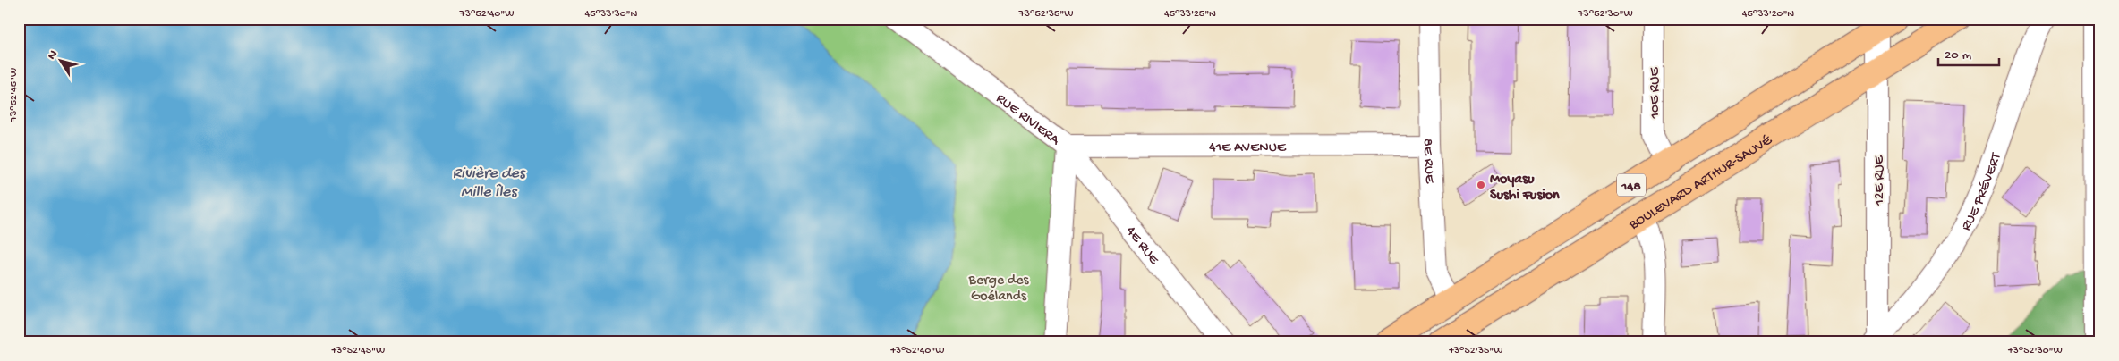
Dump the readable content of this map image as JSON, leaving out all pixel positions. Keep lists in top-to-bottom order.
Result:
{
  "streets": {
    "main road": ["BOULEVARD ARTHUR-SAUVÉ", "148"],
    "street": [
      "10E RUE",
      "RUE RIVIERA",
      "41E AVENUE",
      "8E RUE",
      "12E RUE",
      "RUE PRÉVERT",
      "4E RUE"
    ]
  },
  "crossings": [
    ["10E RUE", "148"],
    ["RUE RIVIERA", "41E AVENUE"],
    ["RUE RIVIERA", "4E RUE"],
    ["41E AVENUE", "8E RUE"],
    ["41E AVENUE", "4E RUE"],
    ["8E RUE", "148"],
    ["BOULEVARD ARTHUR-SAUVÉ", "12E RUE"],
    ["12E RUE", "148"],
    ["12E RUE", "RUE PRÉVERT"]
  ],
  "water": ["Rivière des Mille Îles"],
  "parks": ["Berge des Goélands"],
  "places": ["Moyasu Sushi Fusion"],
  "scale_bar": "20 m",
  "north": "top left",
  "coordinates": [
    "73°52'40\"W",
    "45°33'30\"N",
    "73°52'35\"W",
    "45°33'25\"N",
    "73°52'30\"W",
    "45°33'20\"N",
    "73°52'45\"W"
  ]
}
